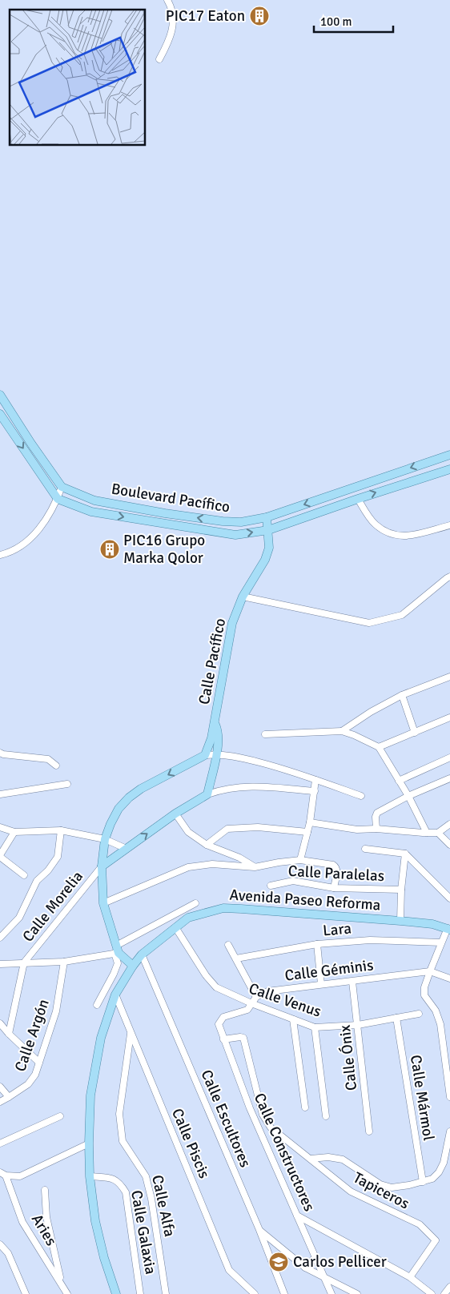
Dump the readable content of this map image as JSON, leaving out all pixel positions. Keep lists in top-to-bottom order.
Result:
{
  "streets": {
    "main road": ["Boulevard Pacífico", "Calle Pacífico", "Avenida Paseo Reforma"],
    "street": [
      "Calle Paralelas",
      "Calle Morelia",
      "Lara",
      "Calle Géminis",
      "Calle Venus",
      "Calle Argón",
      "Calle Ónix",
      "Calle Mármol",
      "Calle Escultores",
      "Calle Piscis",
      "Calle Constructores",
      "Tapiceros",
      "Calle Alfa",
      "Aries",
      "Calle Galaxia"
    ]
  },
  "crossings": [
    ["Boulevard Pacífico", "Calle Pacífico"],
    ["Avenida Paseo Reforma", "Calle Venus"],
    ["Avenida Paseo Reforma", "Calle Escultores"],
    ["Avenida Paseo Reforma", "Calle Piscis"],
    ["Avenida Paseo Reforma", "Calle Galaxia"],
    ["Calle Géminis", "Calle Ónix"],
    ["Calle Venus", "Calle Ónix"],
    ["Calle Venus", "Calle Mármol"],
    ["Calle Venus", "Calle Constructores"],
    ["Calle Piscis", "Calle Alfa"],
    ["Calle Constructores", "Tapiceros"]
  ],
  "places": {
    "building": ["PIC17 Eaton", "PIC16 Grupo Marka Qolor"],
    "school or university": ["Carlos Pellicer"]
  },
  "scale_bar": "100 m"
}
